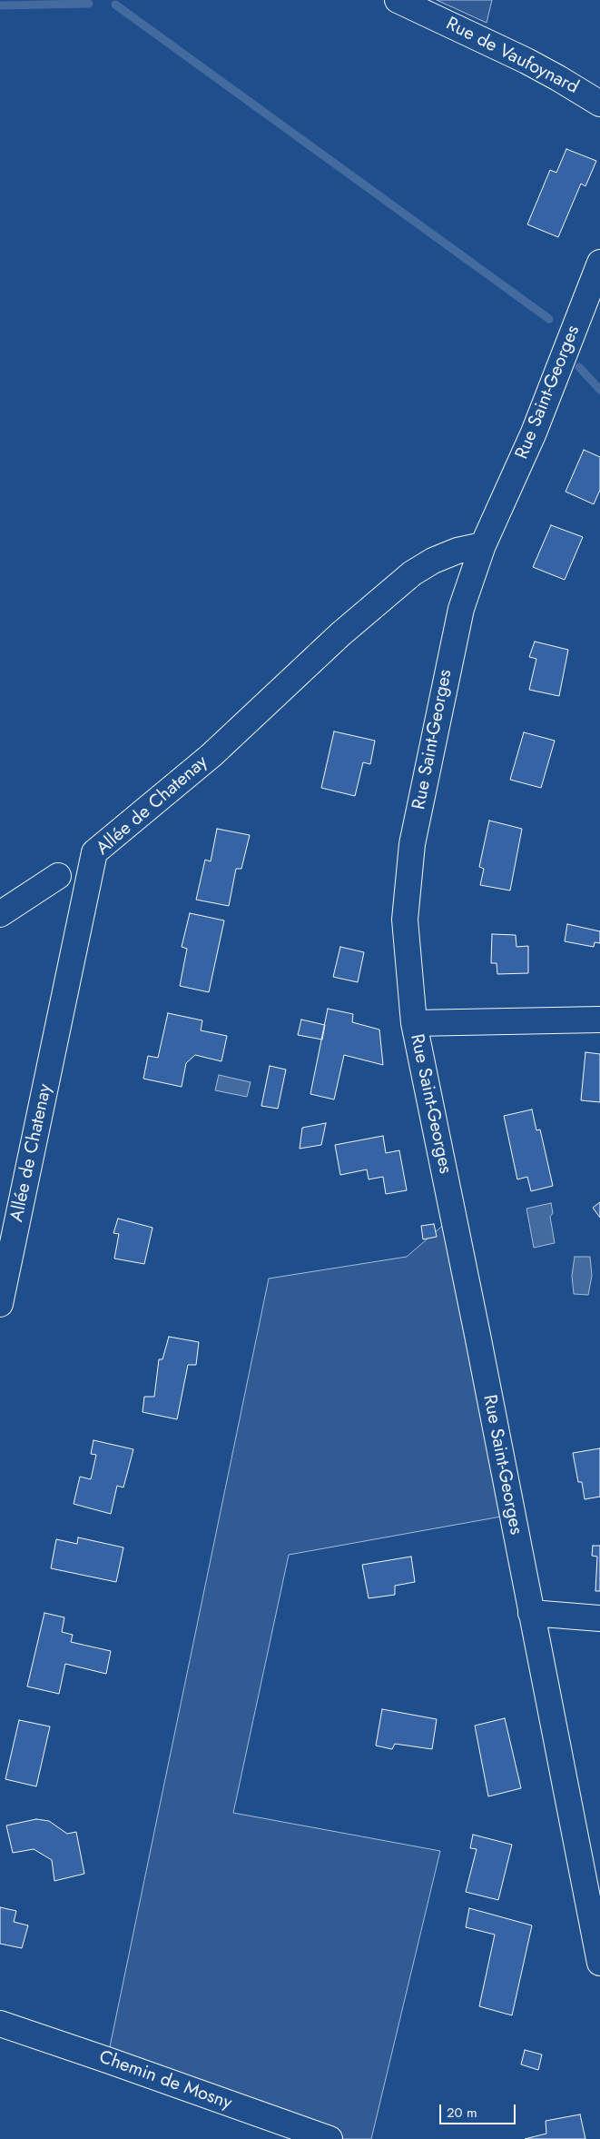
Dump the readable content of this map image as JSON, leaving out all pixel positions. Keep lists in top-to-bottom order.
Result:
{
  "streets": {
    "street": [
      "Rue de Vaufoynard",
      "Rue Saint-Georges",
      "Allée de Chatenay",
      "Chemin de Mosny"
    ]
  },
  "crossings": [
    ["Rue Saint-Georges", "Allée de Chatenay"]
  ],
  "scale_bar": "20 m"
}
